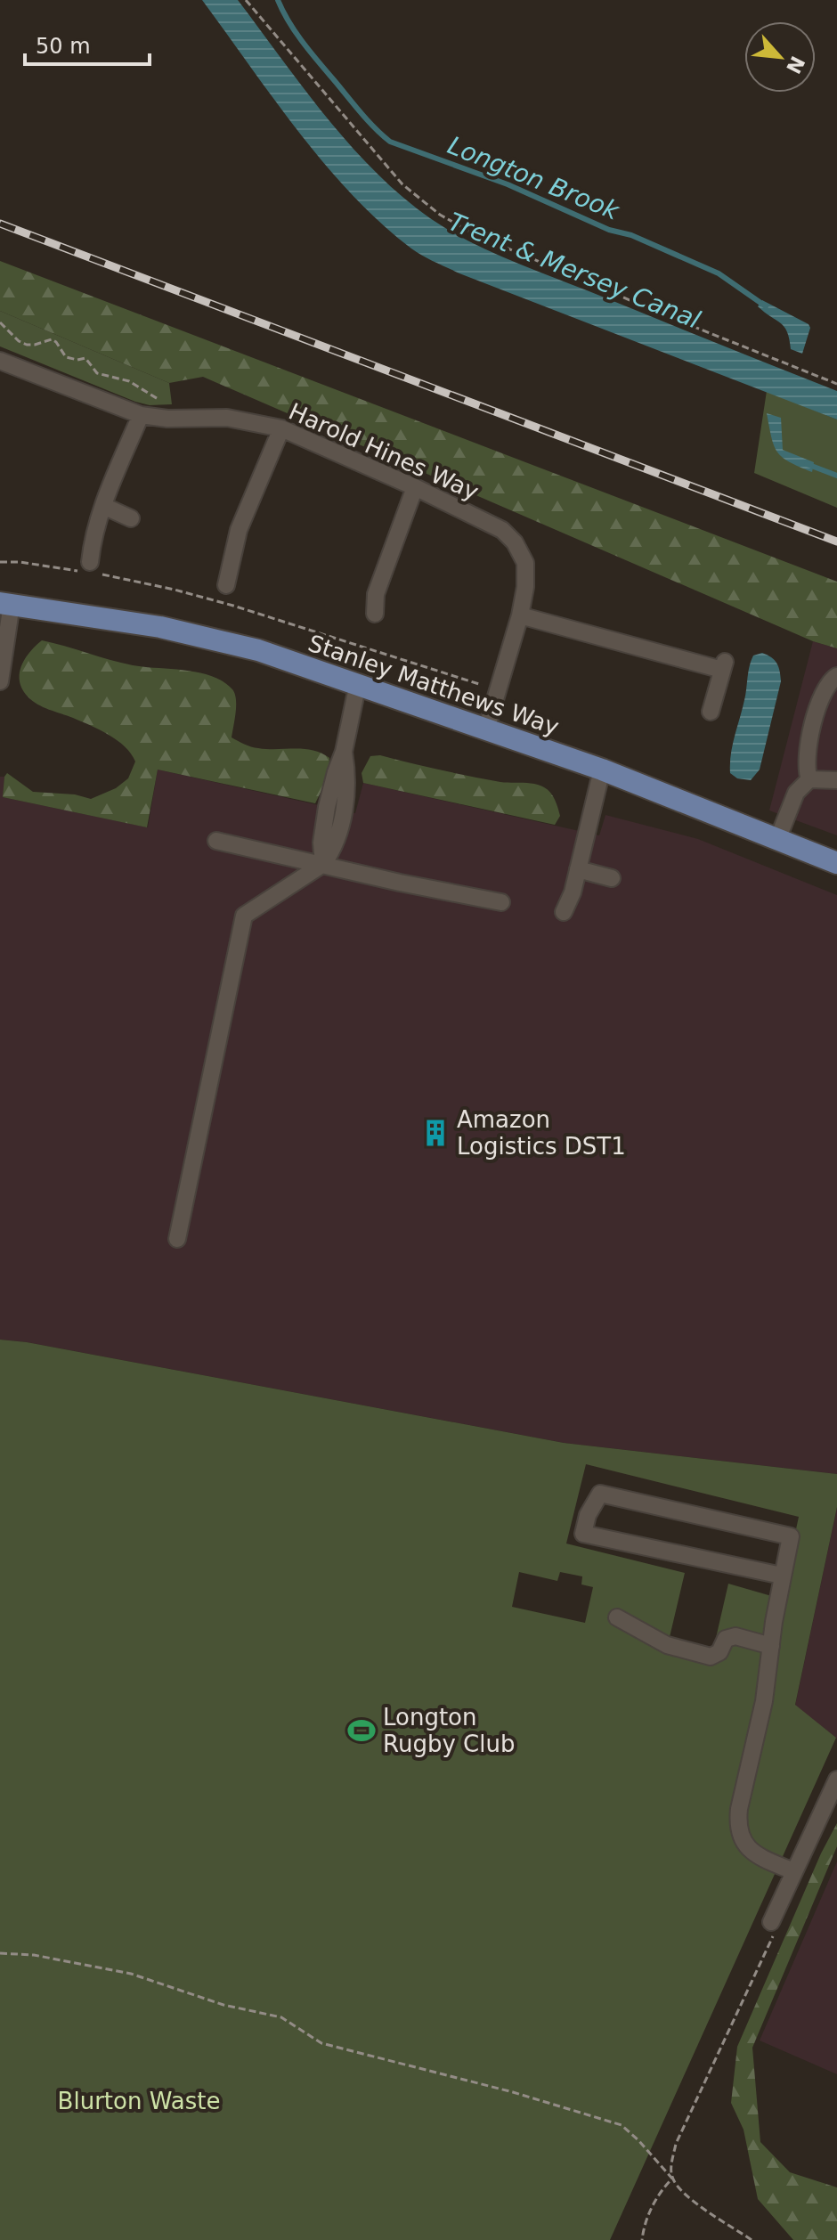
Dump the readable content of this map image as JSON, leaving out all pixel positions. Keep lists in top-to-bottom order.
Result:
{
  "streets": {
    "main road": ["Stanley Matthews Way"],
    "street": ["Harold Hines Way"]
  },
  "crossings": [
    ["Harold Hines Way", "Stanley Matthews Way"]
  ],
  "water": ["Longton Brook", "Trent & Mersey Canal"],
  "parks": ["Blurton Waste"],
  "places": {
    "building": ["Amazon Logistics DST1"],
    "sports": ["Longton Rugby Club"]
  },
  "scale_bar": "50 m",
  "north": "bottom right"
}
